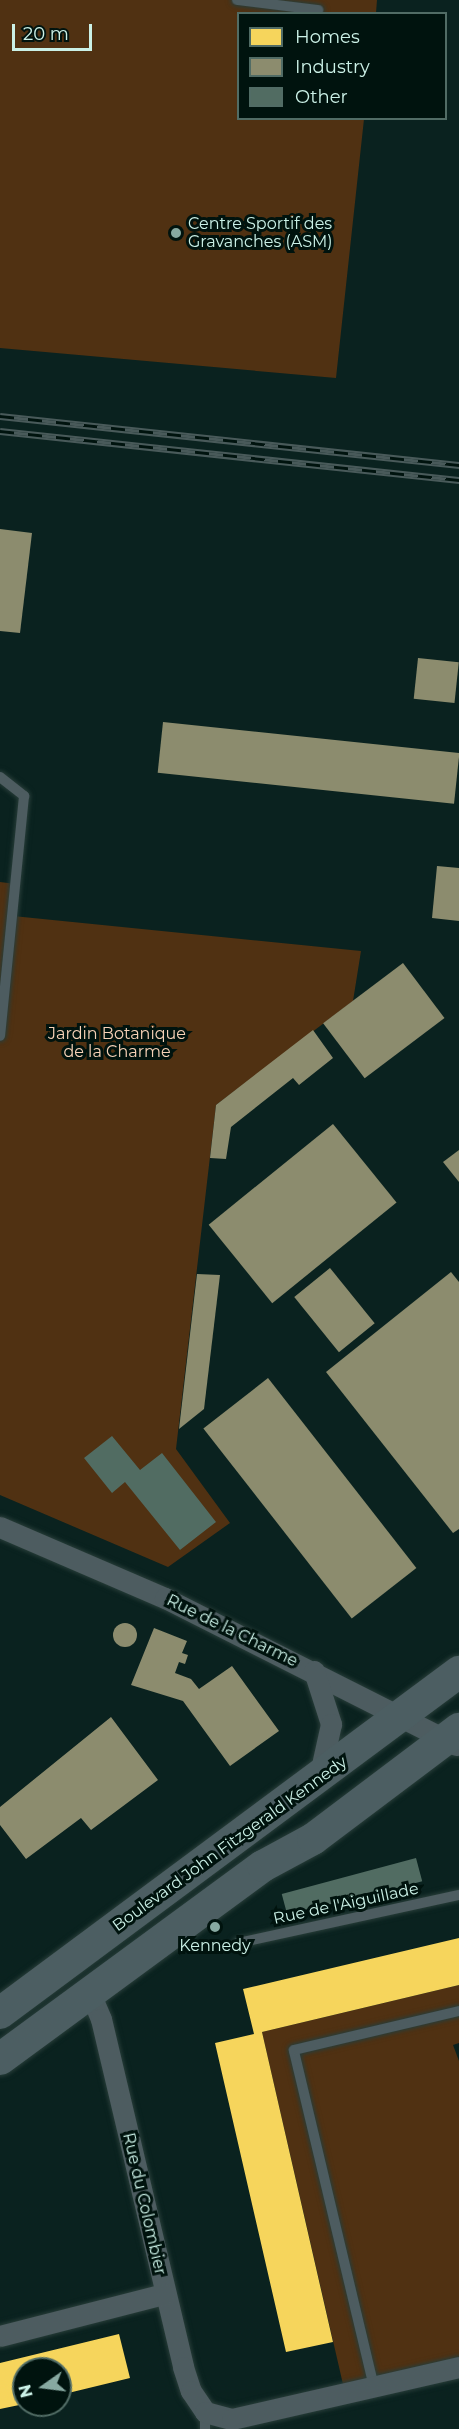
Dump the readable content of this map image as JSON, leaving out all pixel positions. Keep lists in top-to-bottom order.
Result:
{
  "streets": {
    "main road": ["Boulevard John Fitzgerald Kennedy"],
    "street": ["Rue de la Charme", "Rue du Colombier"],
    "lane": ["Rue de l'Aiguillade"]
  },
  "crossings": [
    ["Rue de la Charme", "Boulevard John Fitzgerald Kennedy"]
  ],
  "parks": ["Jardin Botanique de la Charme"],
  "places": ["Centre Sportif des Gravanches (ASM)", "Kennedy"],
  "legend": ["Homes", "Industry", "Other"],
  "scale_bar": "20 m",
  "north": "left"
}
